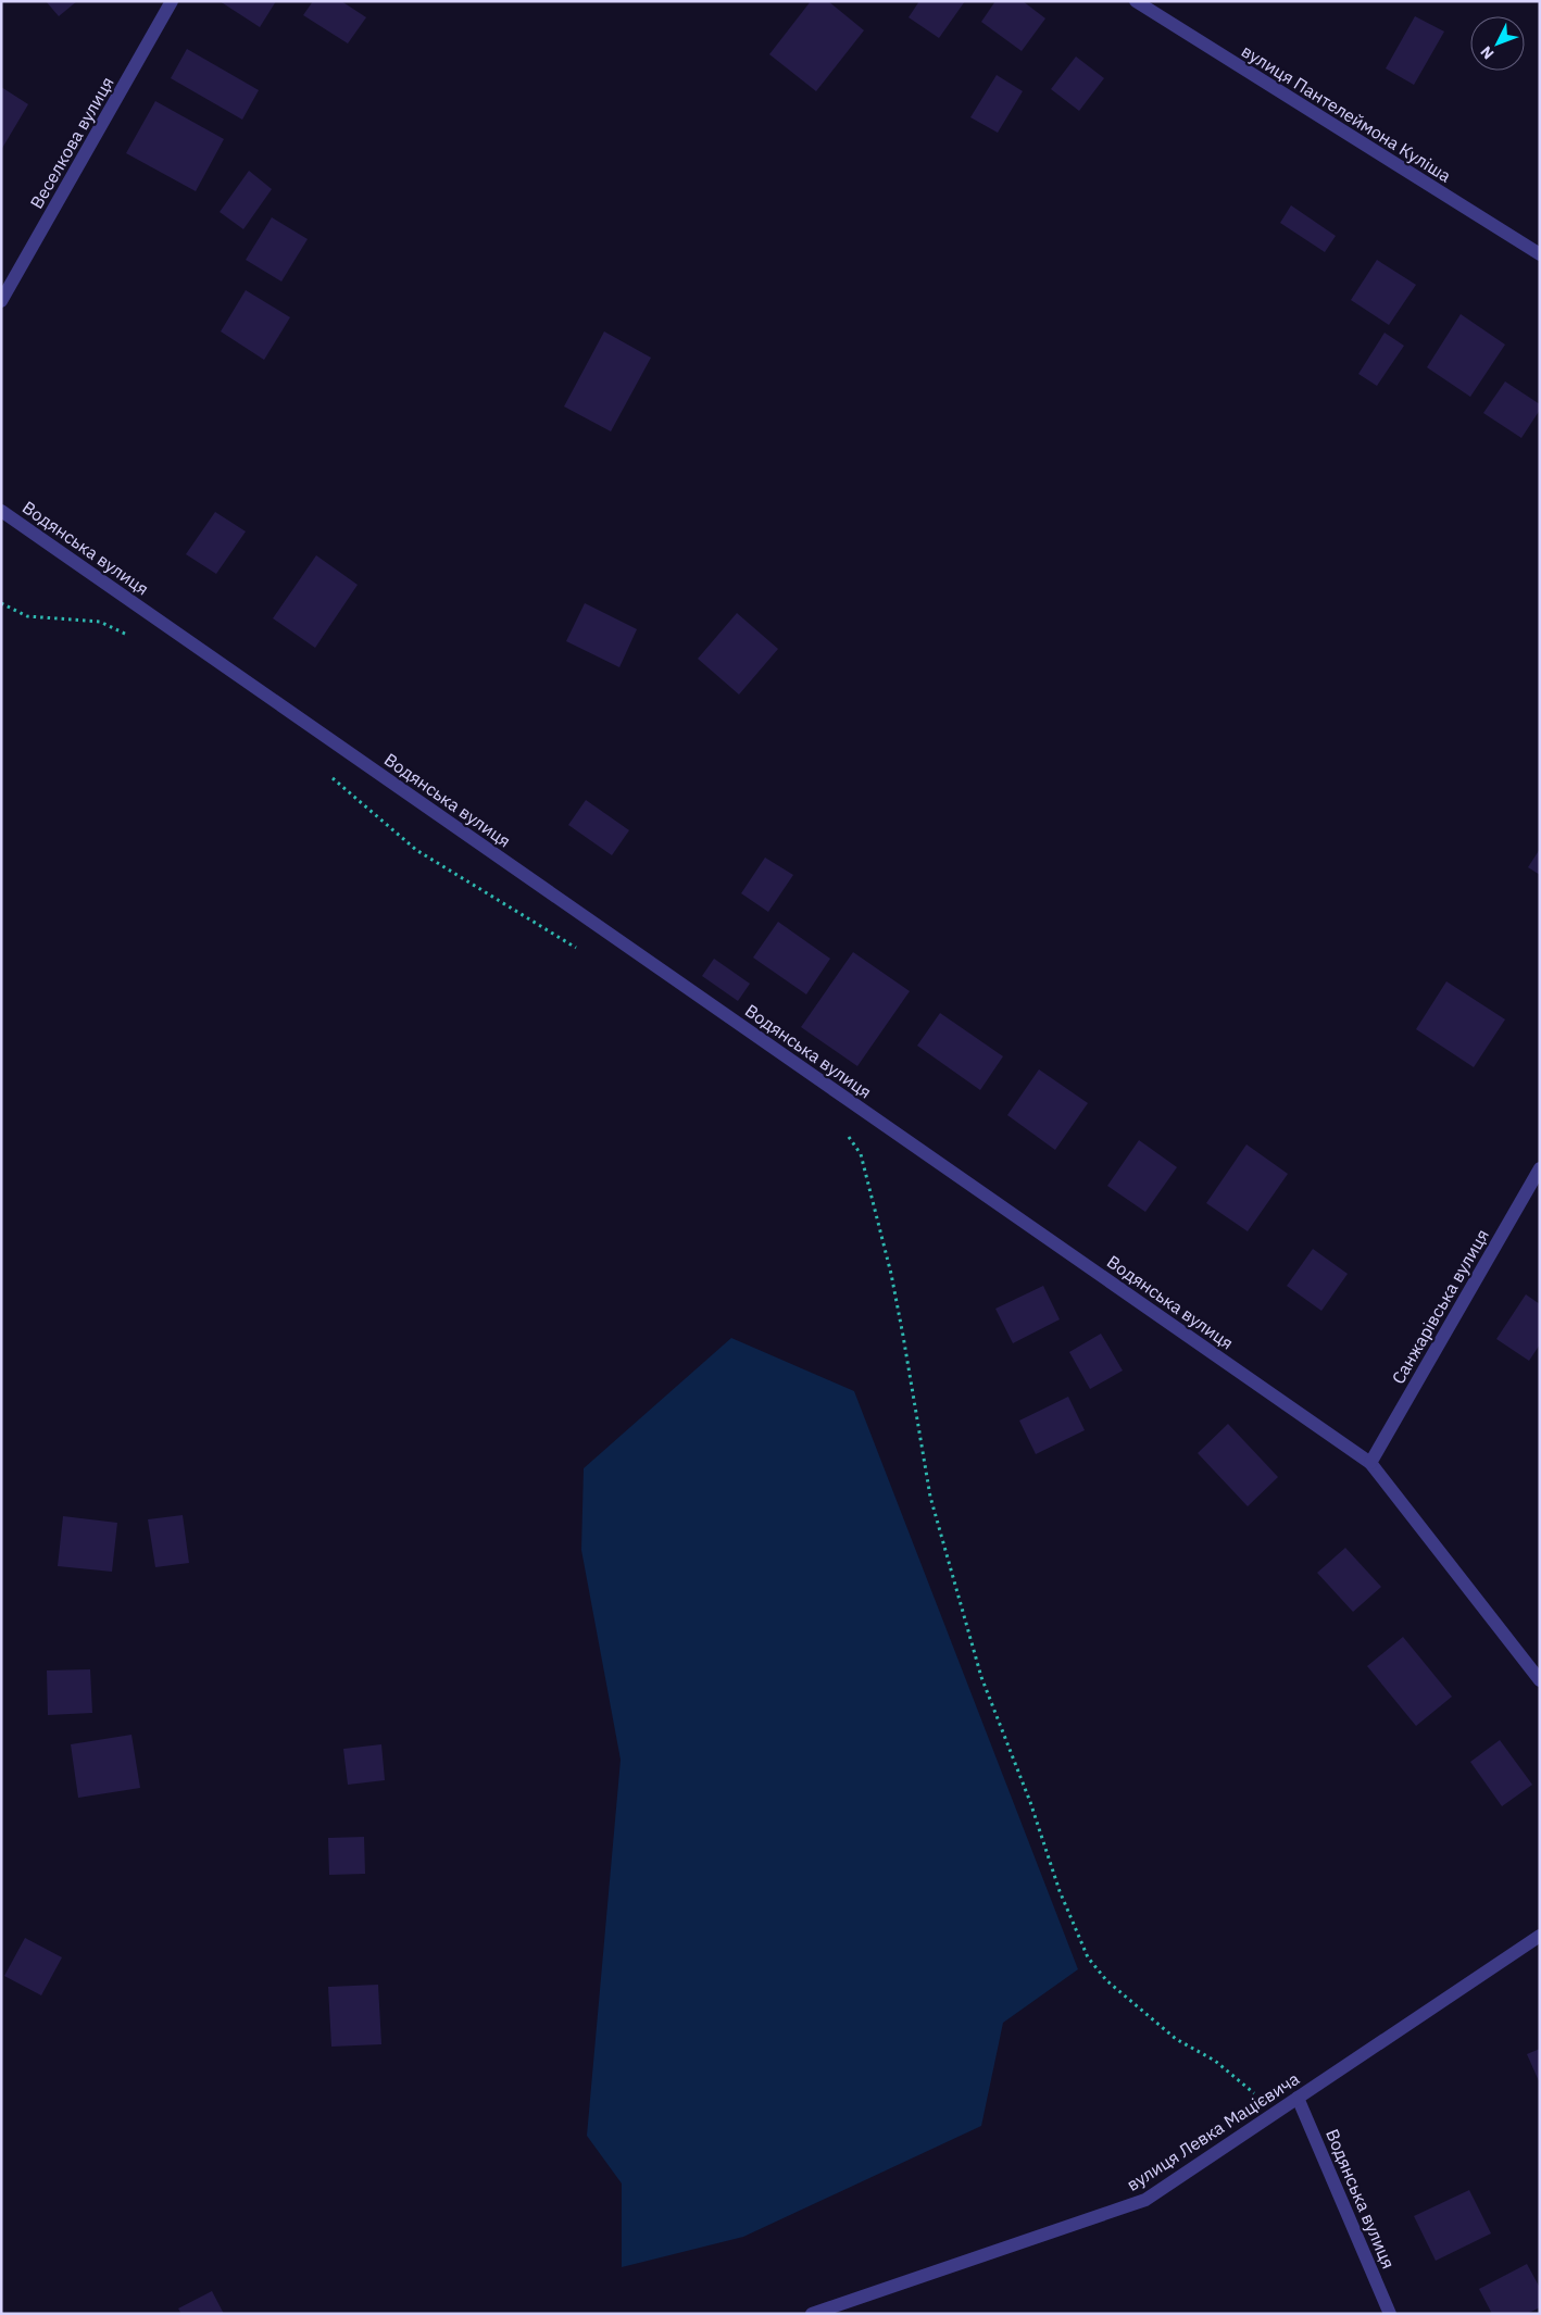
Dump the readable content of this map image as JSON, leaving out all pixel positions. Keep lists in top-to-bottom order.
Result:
{
  "streets": {
    "street": [
      "вулиця Пантелеймона Куліша",
      "Веселкова вулиця",
      "Водянська вулиця",
      "Санжарівська вулиця",
      "вулиця Левка Мацієвича"
    ]
  },
  "crossings": [
    ["Водянська вулиця", "Санжарівська вулиця"],
    ["Водянська вулиця", "вулиця Левка Мацієвича"]
  ],
  "north": "bottom left"
}
